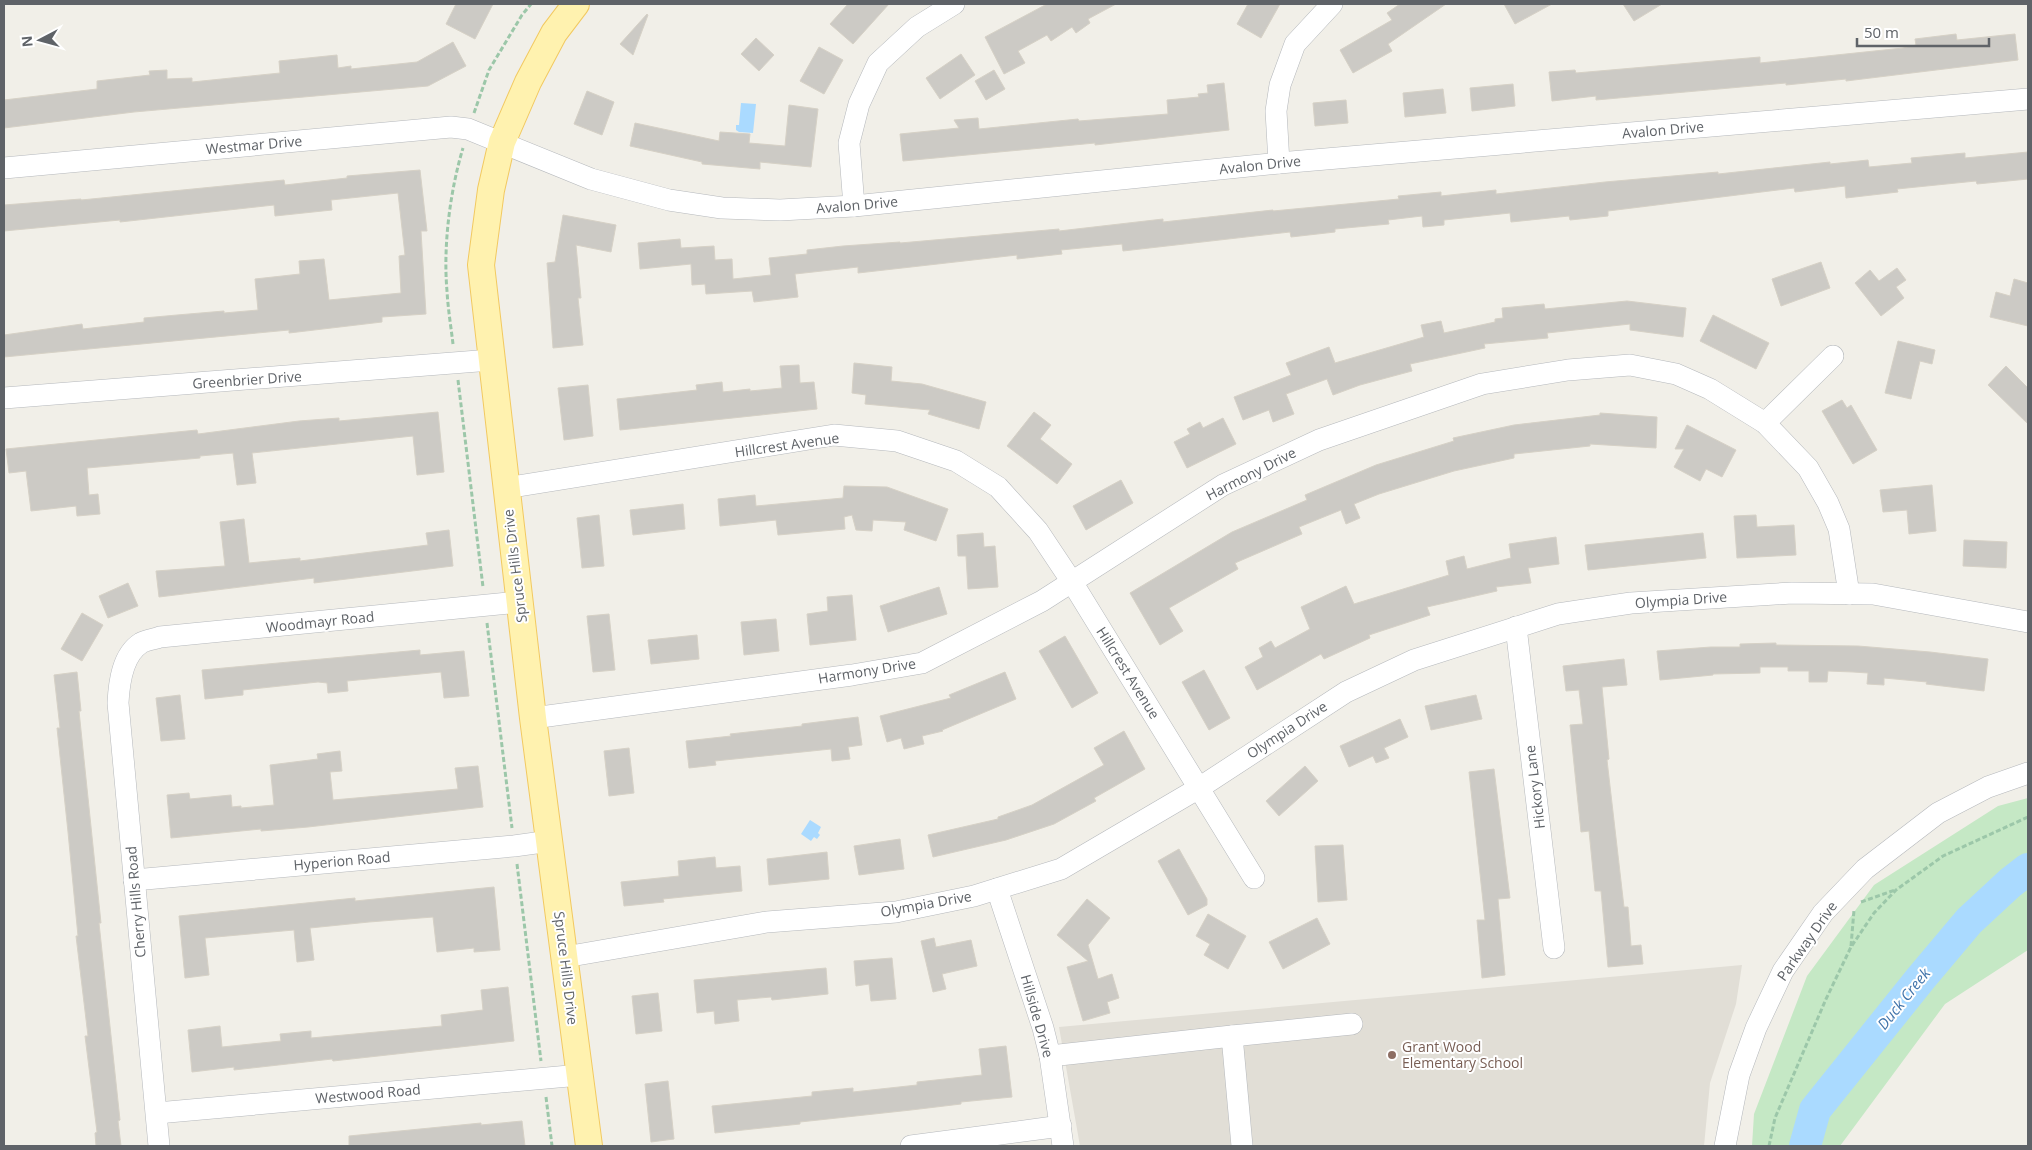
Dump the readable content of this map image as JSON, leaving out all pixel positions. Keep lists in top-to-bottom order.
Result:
{
  "streets": {
    "main road": ["Spruce Hills Drive"],
    "street": [
      "Avalon Drive",
      "Westmar Drive",
      "Greenbrier Drive",
      "Hillcrest Avenue",
      "Harmony Drive",
      "Olympia Drive",
      "Woodmayr Road",
      "Hickory Lane",
      "Hyperion Road",
      "Cherry Hills Road",
      "Parkway Drive",
      "Hillside Drive",
      "Westwood Road"
    ]
  },
  "crossings": [
    ["Avalon Drive", "Westmar Drive"],
    ["Avalon Drive", "Spruce Hills Drive"],
    ["Westmar Drive", "Spruce Hills Drive"],
    ["Greenbrier Drive", "Spruce Hills Drive"],
    ["Hillcrest Avenue", "Harmony Drive"],
    ["Hillcrest Avenue", "Spruce Hills Drive"],
    ["Hillcrest Avenue", "Olympia Drive"],
    ["Harmony Drive", "Spruce Hills Drive"],
    ["Harmony Drive", "Olympia Drive"],
    ["Spruce Hills Drive", "Olympia Drive"],
    ["Spruce Hills Drive", "Woodmayr Road"],
    ["Spruce Hills Drive", "Hyperion Road"],
    ["Spruce Hills Drive", "Westwood Road"],
    ["Olympia Drive", "Hickory Lane"],
    ["Olympia Drive", "Hillside Drive"],
    ["Woodmayr Road", "Cherry Hills Road"],
    ["Hyperion Road", "Cherry Hills Road"],
    ["Cherry Hills Road", "Westwood Road"]
  ],
  "water": ["Duck Creek"],
  "places": ["Grant Wood Elementary School"],
  "scale_bar": "50 m",
  "north": "left"
}
